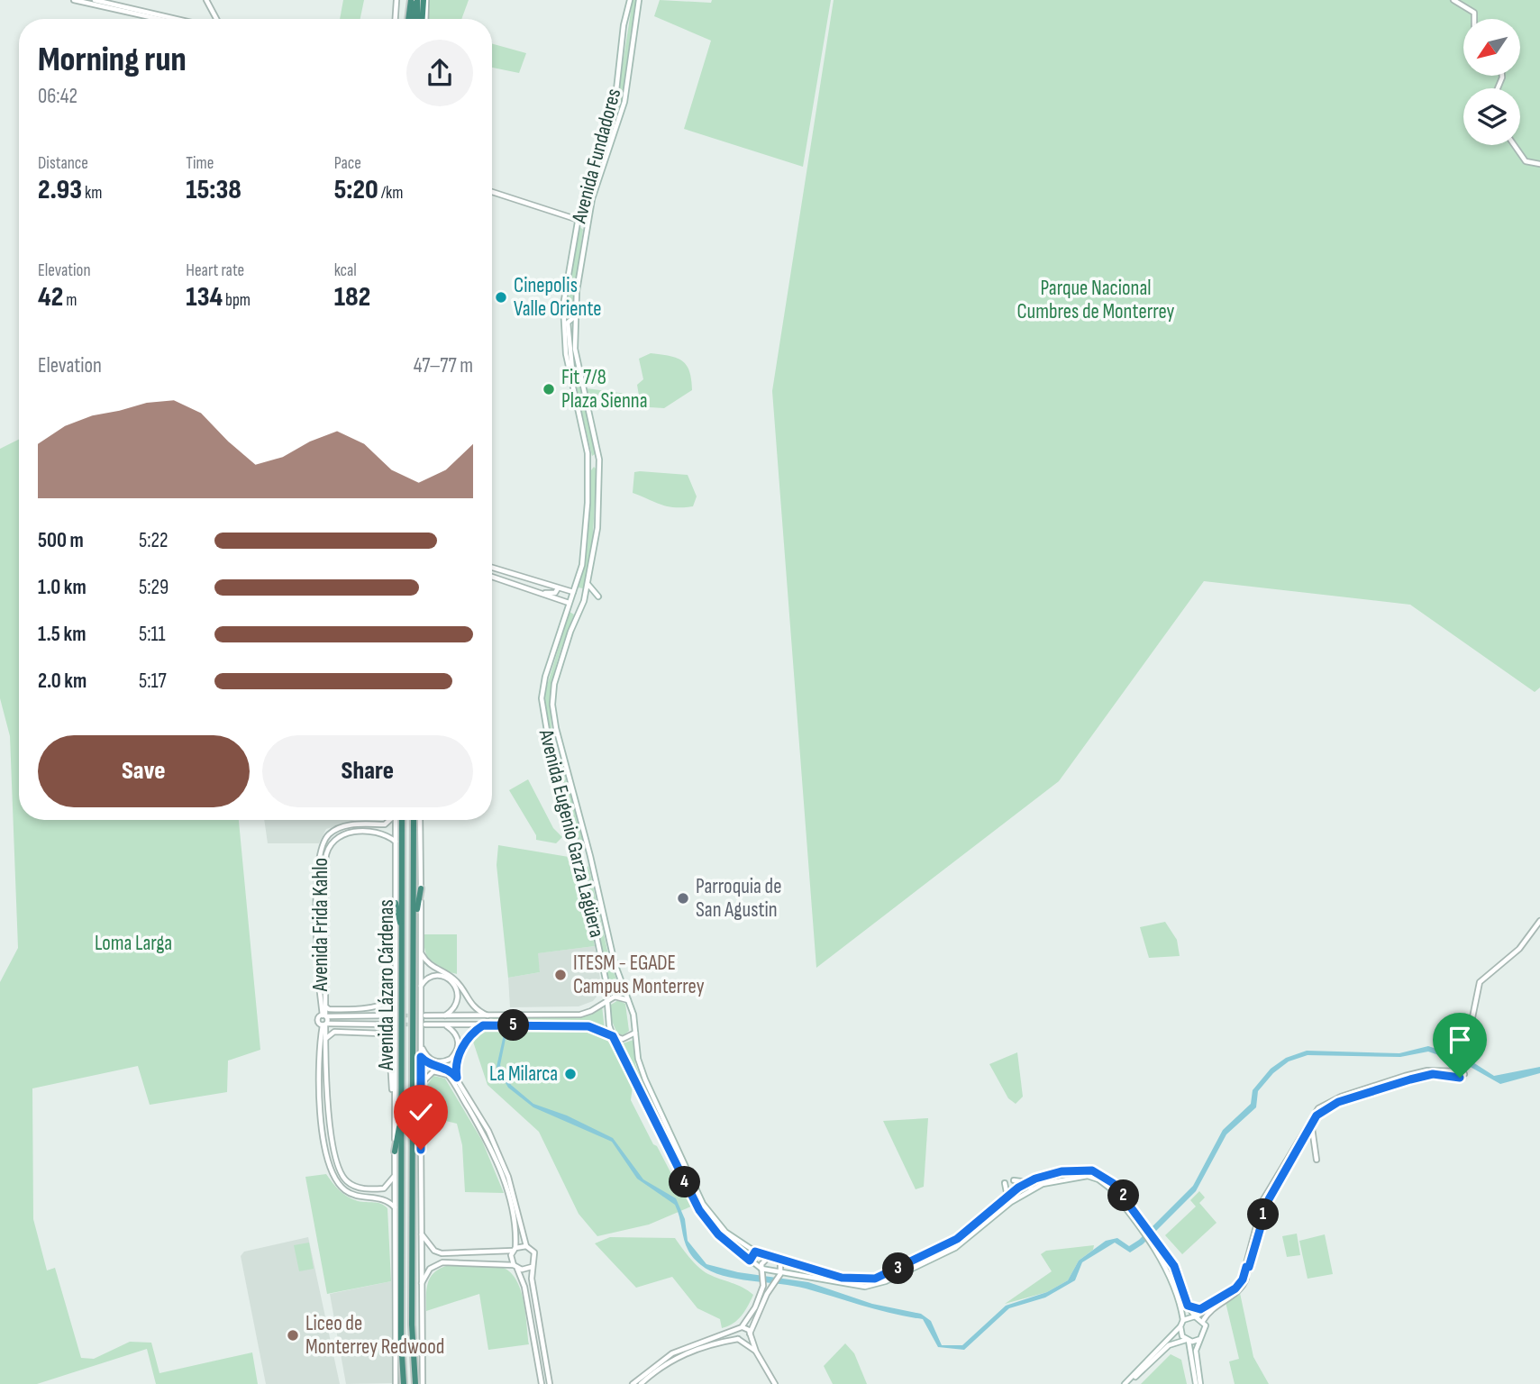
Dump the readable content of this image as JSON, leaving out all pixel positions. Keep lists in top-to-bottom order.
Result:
{
  "streets": {
    "highway": ["Avenida Lázaro Cárdenas"],
    "street": ["Avenida Fundadores", "Avenida Eugenio Garza Lagüera", "Avenida Frida Kahlo"]
  },
  "crossings": [
    ["Avenida Fundadores", "Avenida Eugenio Garza Lagüera"]
  ],
  "parks": ["Parque Nacional Cumbres de Monterrey", "Loma Larga"],
  "places": [
    "Cinepolis Valle Oriente",
    "Fit 7/8 Plaza Sienna",
    "Parroquia de San Agustin",
    "ITESM - EGADE Campus Monterrey",
    "La Milarca",
    "Liceo de Monterrey Redwood"
  ],
  "north": "bottom left",
  "page": {
    "heading": ["Morning run", "06:42"],
    "stats": [
      ["Distance", "2.93 km"],
      ["Time", "15:38"],
      ["Pace", "5:20 /km"],
      ["Elevation", "42 m"],
      ["Heart rate", "134 bpm"],
      ["kcal", "182"]
    ],
    "chart": ["Elevation", "47–77 m"],
    "list": [
      {
        "name": "500 m",
        "note": "5:22"
      },
      {
        "name": "1.0 km",
        "note": "5:29"
      },
      {
        "name": "1.5 km",
        "note": "5:11"
      },
      {
        "name": "2.0 km",
        "note": "5:17"
      }
    ],
    "buttons": ["Save", "Share"],
    "pins": [
      "5",
      "4",
      "2",
      "1",
      "3"
    ]
  }
}
